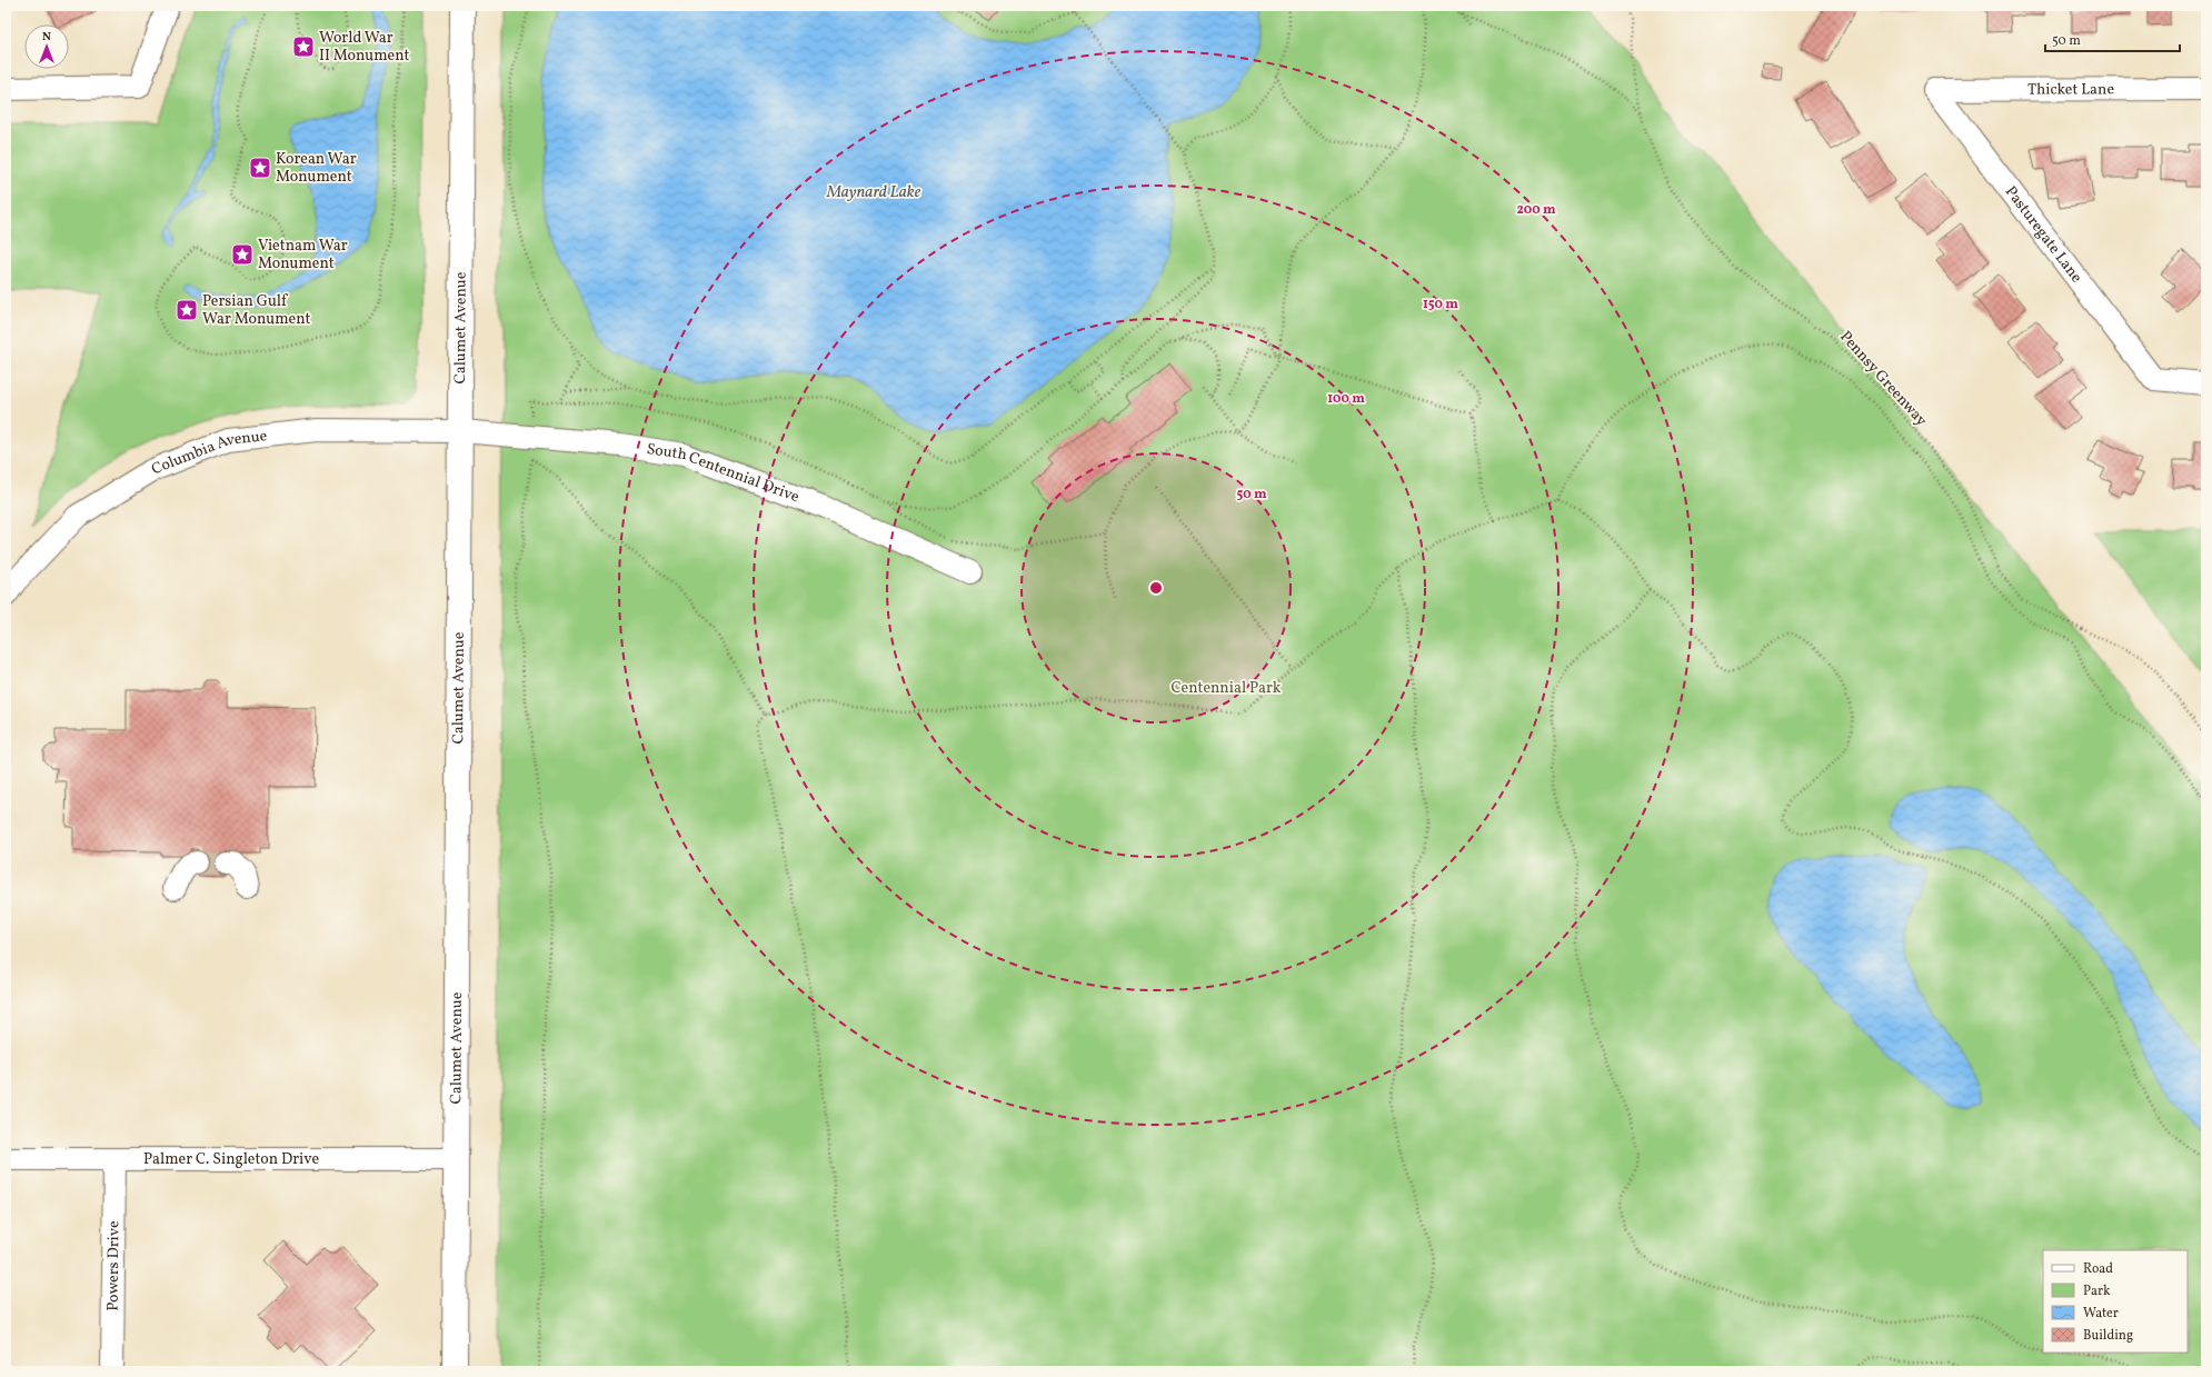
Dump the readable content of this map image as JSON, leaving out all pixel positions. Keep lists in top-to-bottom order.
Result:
{
  "streets": {
    "main road": ["Calumet Avenue"],
    "street": [
      "Thicket Lane",
      "Pasturegate Lane",
      "Columbia Avenue",
      "South Centennial Drive",
      "Palmer C. Singleton Drive",
      "Powers Drive"
    ],
    "path": ["Pennsy Greenway"]
  },
  "crossings": [
    ["Thicket Lane", "Pasturegate Lane"],
    ["Calumet Avenue", "Columbia Avenue"],
    ["Calumet Avenue", "South Centennial Drive"],
    ["Calumet Avenue", "Palmer C. Singleton Drive"],
    ["Columbia Avenue", "South Centennial Drive"],
    ["Palmer C. Singleton Drive", "Powers Drive"]
  ],
  "water": ["Maynard Lake"],
  "parks": ["Centennial Park"],
  "places": {
    "place": [
      "World War II Monument",
      "Korean War Monument",
      "Vietnam War Monument",
      "Persian Gulf War Monument"
    ]
  },
  "legend": [
    "Road",
    "Park",
    "Water",
    "Building"
  ],
  "scale_bar": "50 m",
  "north": "top",
  "rings": [
    "200 m",
    "150 m",
    "100 m",
    "50 m"
  ]
}
